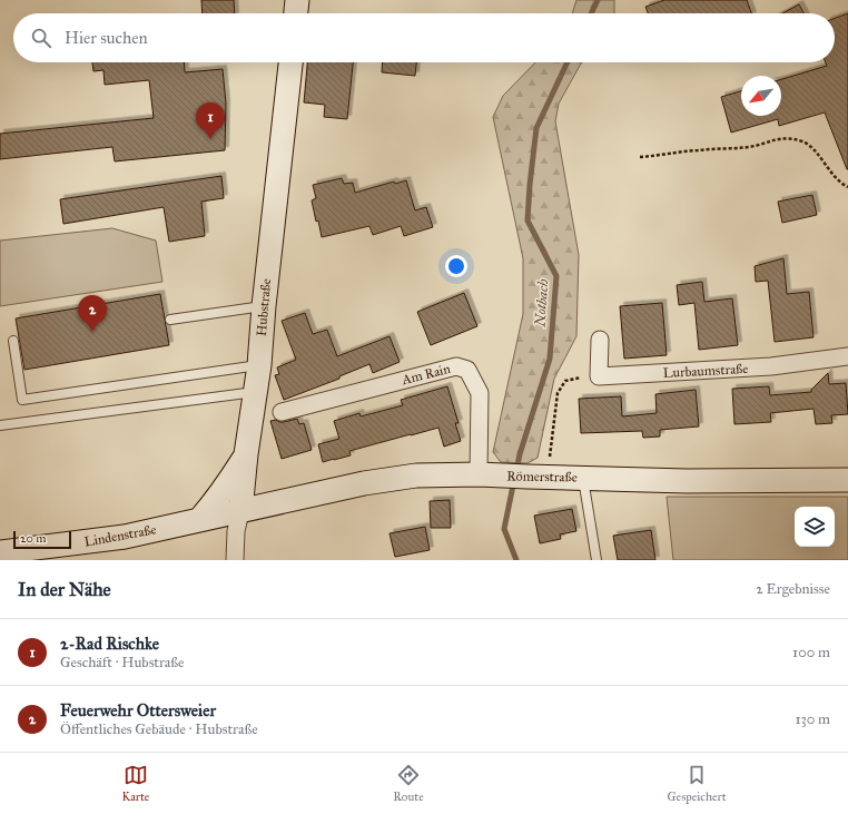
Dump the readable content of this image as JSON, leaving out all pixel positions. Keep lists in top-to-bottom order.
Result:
{
  "streets": {
    "main road": ["Hubstraße", "Römerstraße", "Lindenstraße"],
    "street": ["Lurbaumstraße", "Am Rain"]
  },
  "crossings": [
    ["Hubstraße", "Römerstraße"],
    ["Hubstraße", "Lindenstraße"],
    ["Am Rain", "Römerstraße"],
    ["Römerstraße", "Lindenstraße"]
  ],
  "water": ["Notbach"],
  "scale_bar": "20 m",
  "north": "bottom left",
  "page": {
    "search": "Hier suchen",
    "pins": ["1", "2"],
    "scale": "20 m",
    "heading": ["In der Nähe", "2 Ergebnisse"],
    "list": [
      {
        "mark": "1",
        "name": "2-Rad Rischke",
        "note": "Geschäft · Hubstraße",
        "value": "100 m"
      },
      {
        "mark": "2",
        "name": "Feuerwehr Ottersweier",
        "note": "Öffentliches Gebäude · Hubstraße",
        "value": "130 m"
      }
    ],
    "nav": ["Karte", "Route", "Gespeichert"]
  }
}
